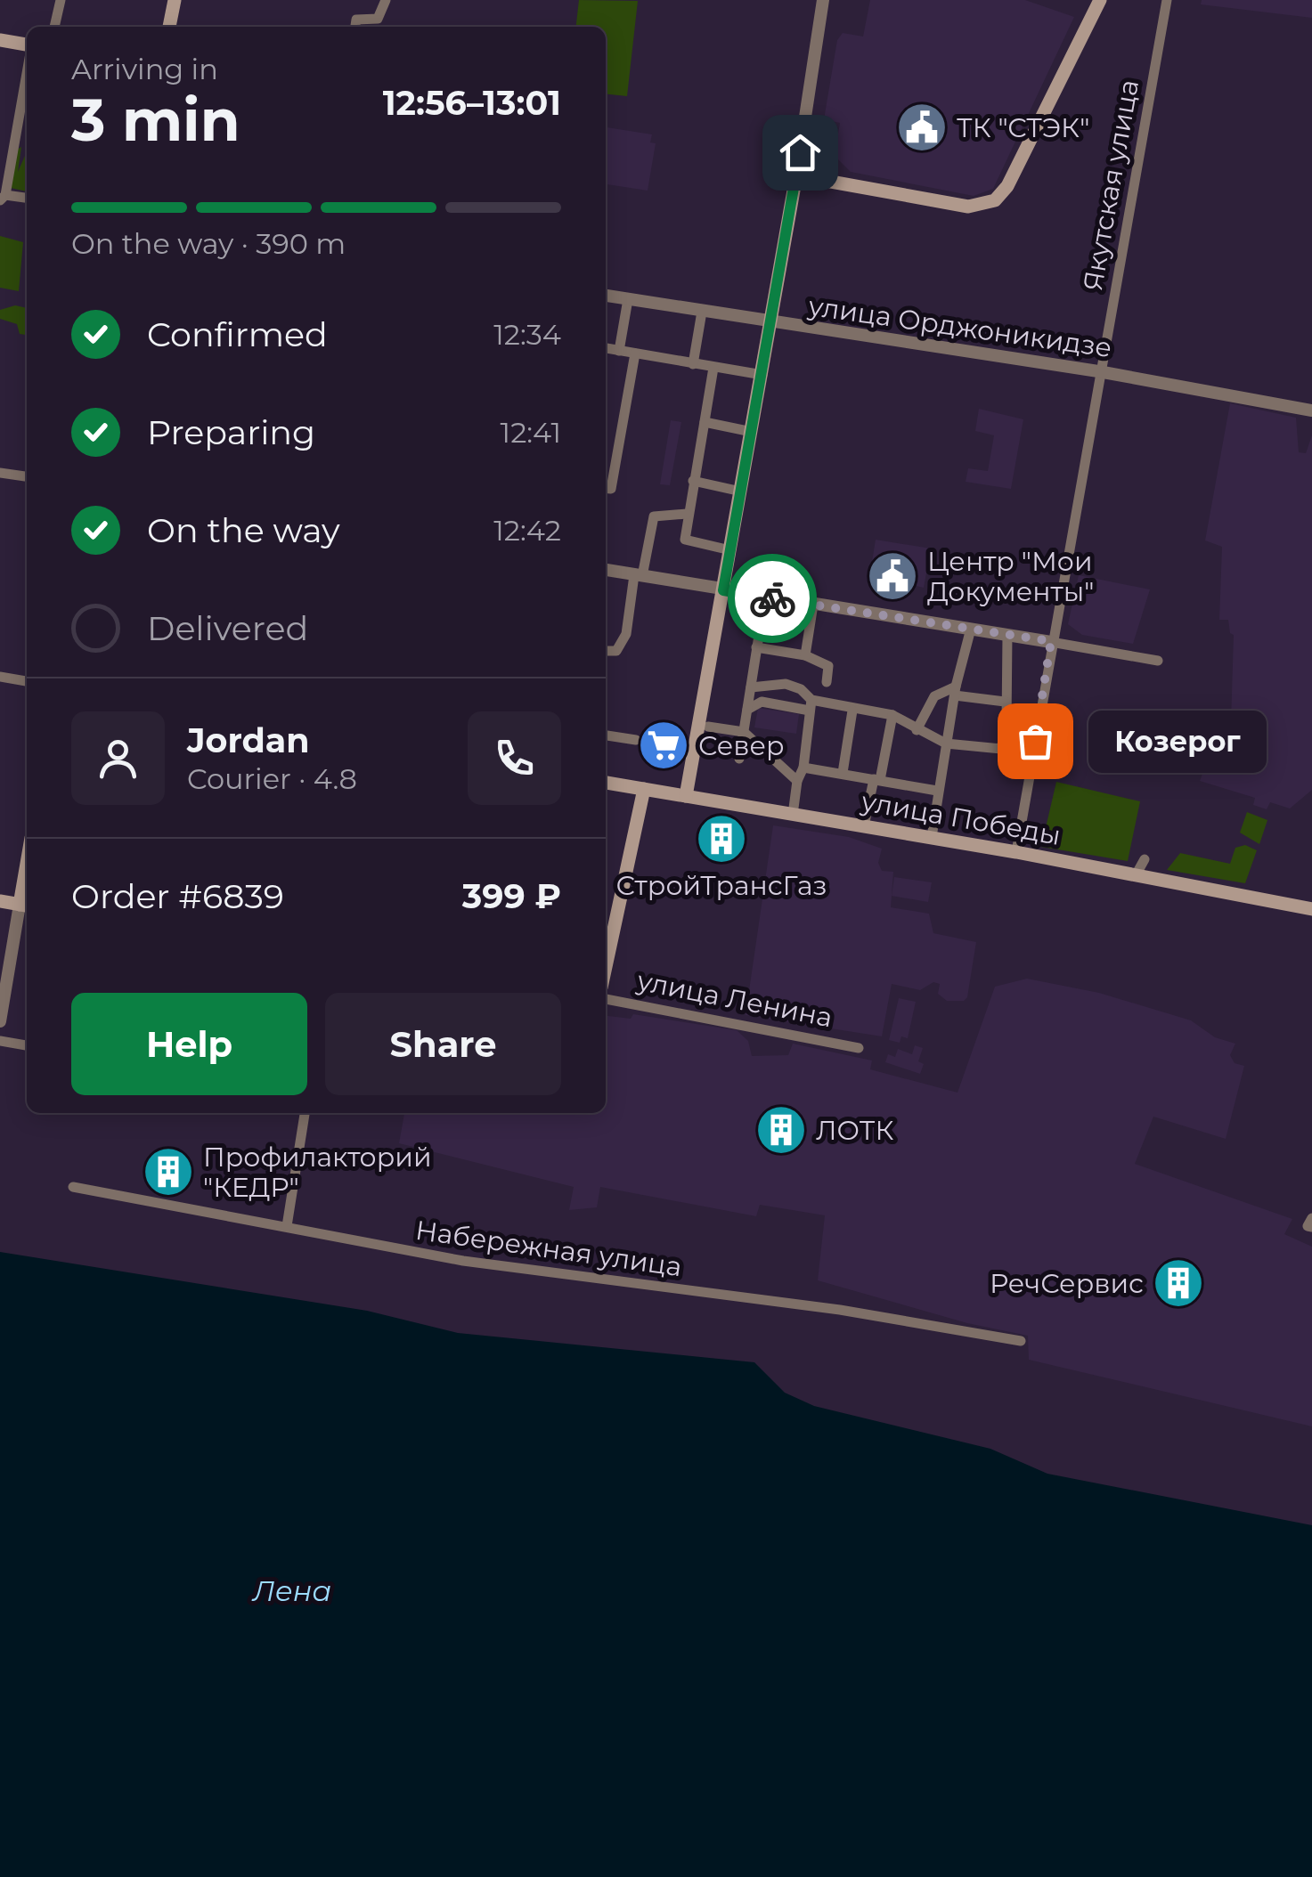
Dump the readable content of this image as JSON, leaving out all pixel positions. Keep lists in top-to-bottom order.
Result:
{
  "streets": {
    "main road": ["улица Победы"],
    "street": [
      "Якутская улица",
      "улица Орджоникидзе",
      "улица Ленина",
      "Набережная улица"
    ]
  },
  "crossings": [
    ["Якутская улица", "улица Орджоникидзе"],
    ["Якутская улица", "улица Победы"]
  ],
  "water": ["Лена"],
  "places": {
    "public building": ["ТК \"СТЭК\"", "Центр \"Мои Документы\""],
    "other": ["Козерог"],
    "supermarket": ["Север"],
    "building": [
      "СтройТрансГаз",
      "ЛОТК",
      "Профилакторий \"КЕДР\"",
      "РечСервис"
    ]
  },
  "page": {
    "heading": ["3 min", "Arriving in", "12:56–13:01"],
    "panel": [
      "Jordan",
      "Courier · 4.8",
      "Order #6839",
      "399 ₽"
    ],
    "bar": "On the way · 390 m",
    "list": [
      ["Confirmed", "12:34"],
      ["Preparing", "12:41"],
      ["On the way", "12:42"],
      "Delivered"
    ],
    "bubble": "Козерог",
    "buttons": ["Help", "Share"]
  }
}
